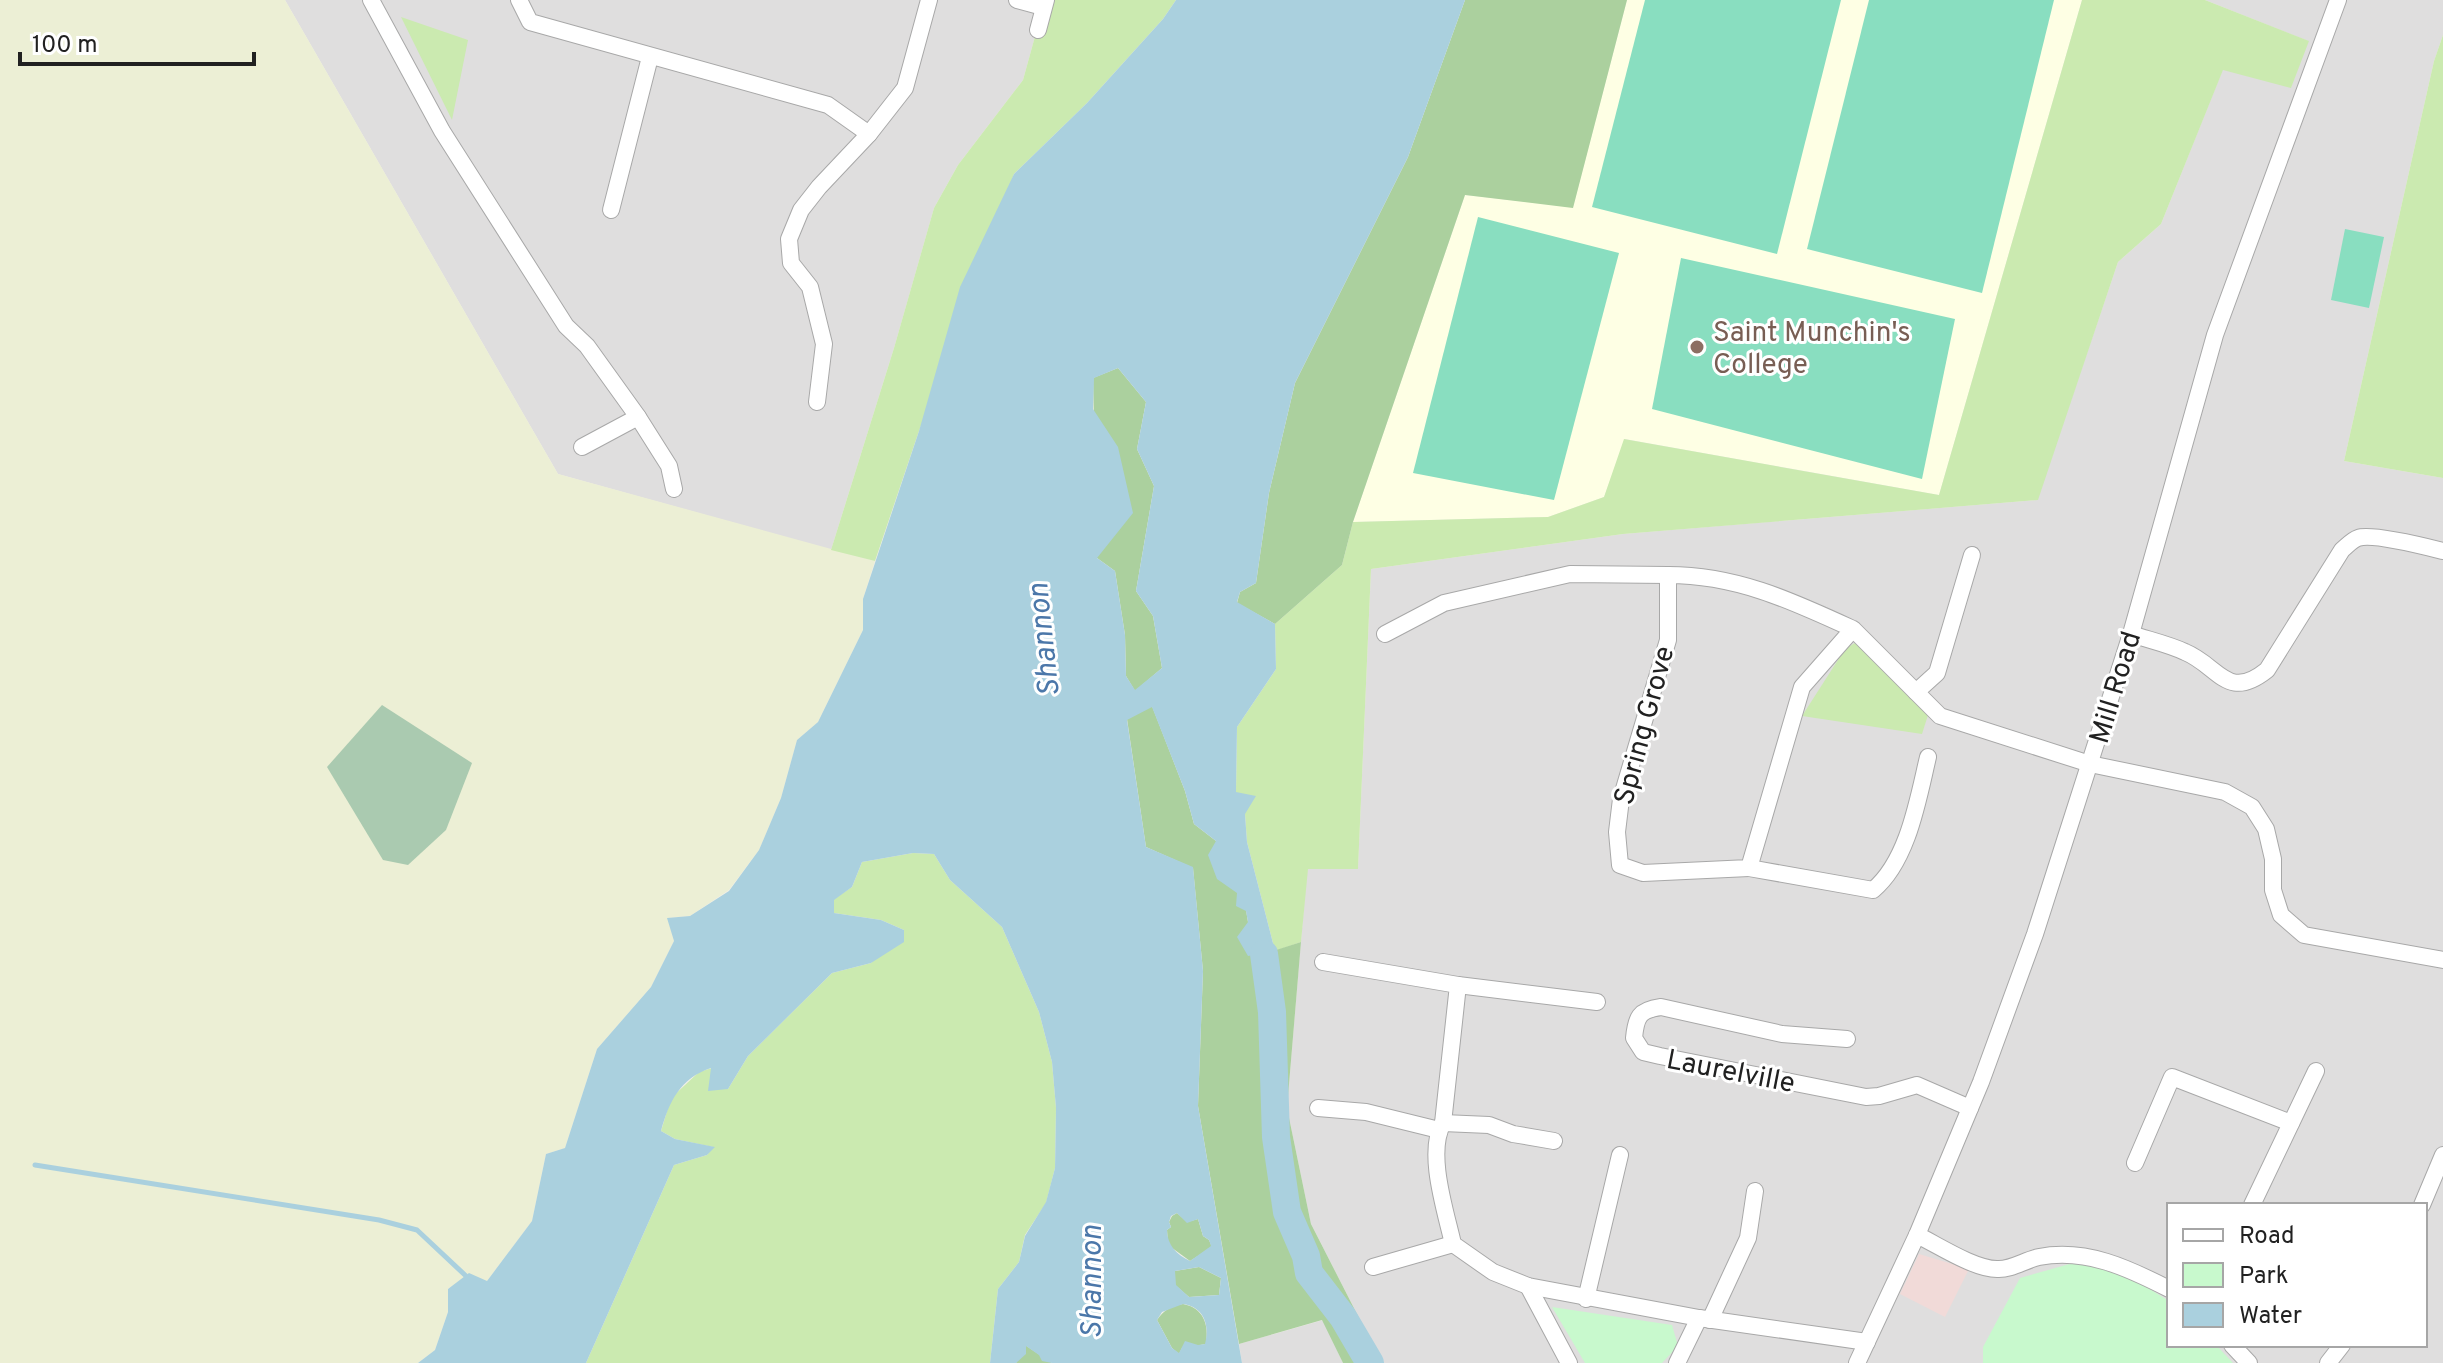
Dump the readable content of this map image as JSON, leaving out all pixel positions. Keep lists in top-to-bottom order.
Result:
{
  "streets": {
    "street": ["Mill Road", "Spring Grove", "Laurelville"]
  },
  "crossings": [
    ["Mill Road", "Laurelville"]
  ],
  "water": ["Shannon"],
  "places": ["Saint Munchin's College"],
  "legend": ["Road", "Park", "Water"],
  "scale_bar": "100 m"
}
